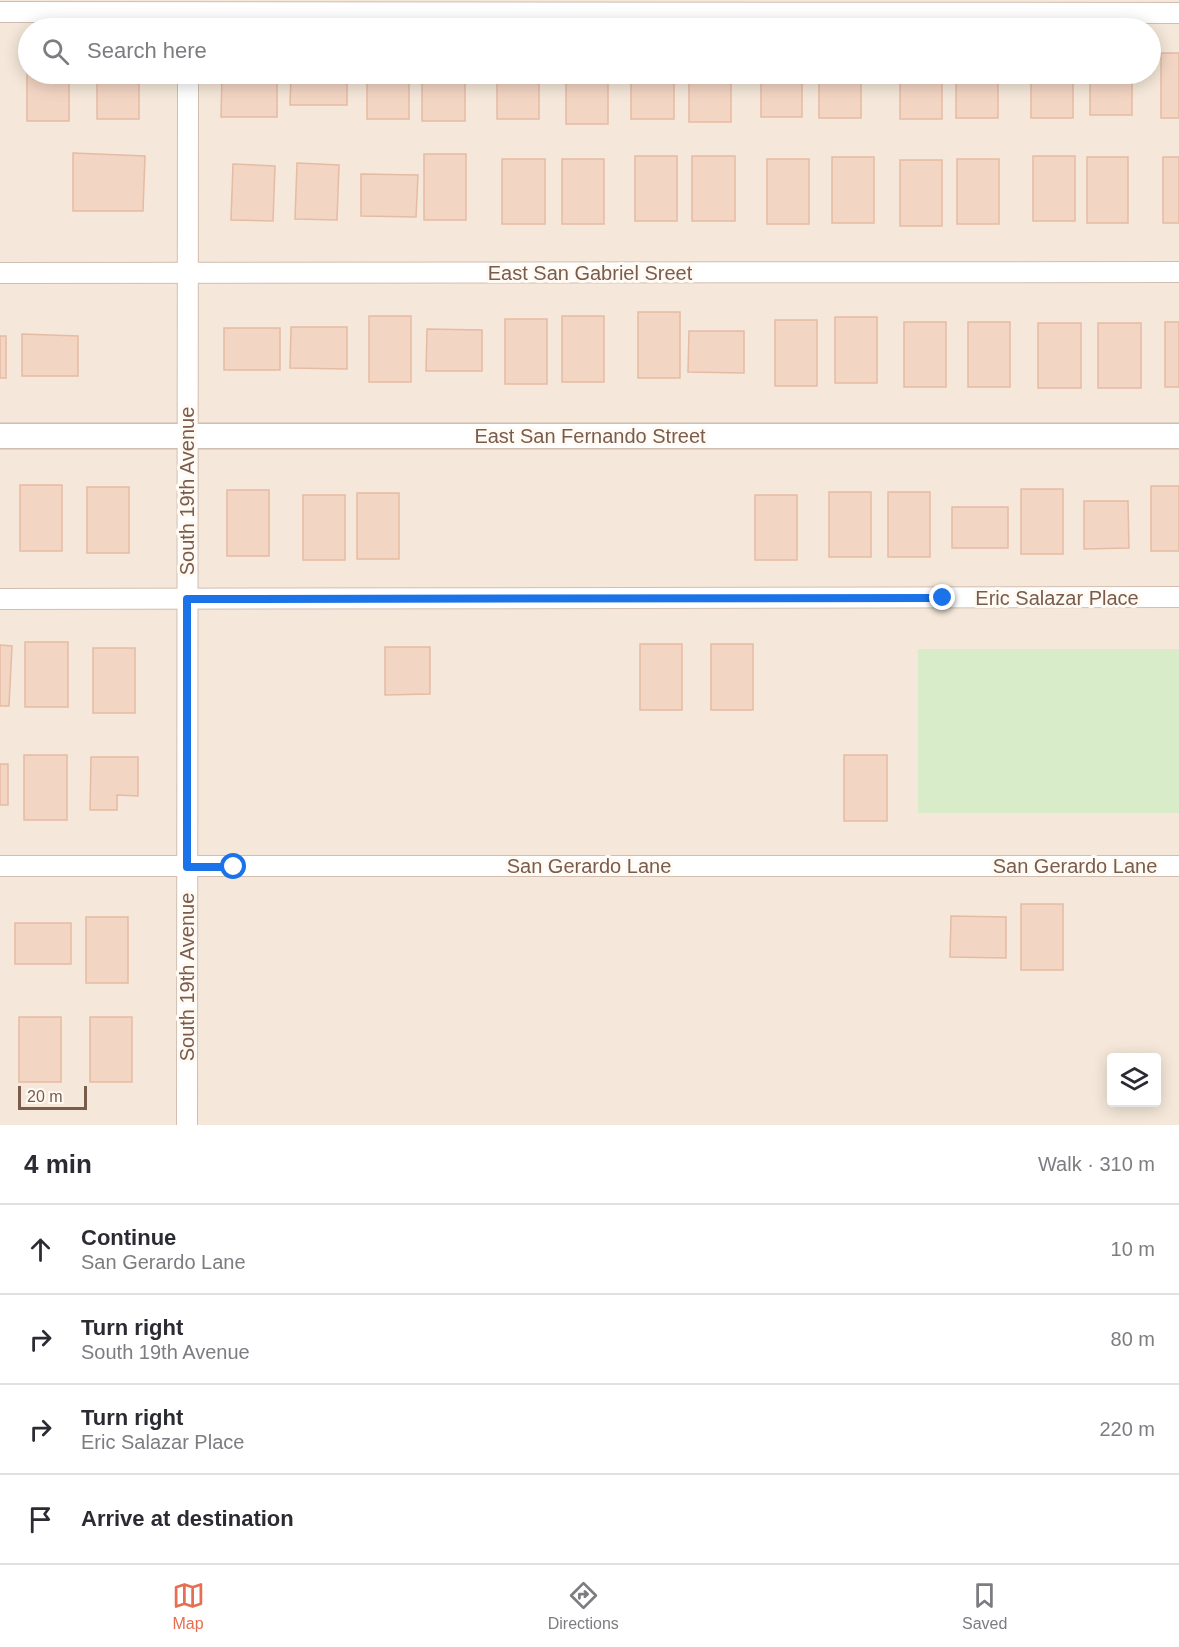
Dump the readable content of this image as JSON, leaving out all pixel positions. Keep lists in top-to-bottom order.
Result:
{
  "streets": {
    "street": [
      "East San Gabriel Sreet",
      "East San Fernando Street",
      "South 19th Avenue",
      "Eric Salazar Place",
      "San Gerardo Lane"
    ]
  },
  "crossings": [
    ["East San Gabriel Sreet", "South 19th Avenue"],
    ["East San Fernando Street", "South 19th Avenue"],
    ["South 19th Avenue", "Eric Salazar Place"],
    ["South 19th Avenue", "San Gerardo Lane"]
  ],
  "scale_bar": "20 m",
  "page": {
    "search": "Search here",
    "scale": "20 m",
    "heading": ["4 min", "Walk · 310 m"],
    "list": [
      ["Continue", "San Gerardo Lane", "10 m"],
      ["Turn right", "South 19th Avenue", "80 m"],
      ["Turn right", "Eric Salazar Place", "220 m"],
      "Arrive at destination"
    ],
    "nav": ["Map", "Directions", "Saved"]
  }
}
